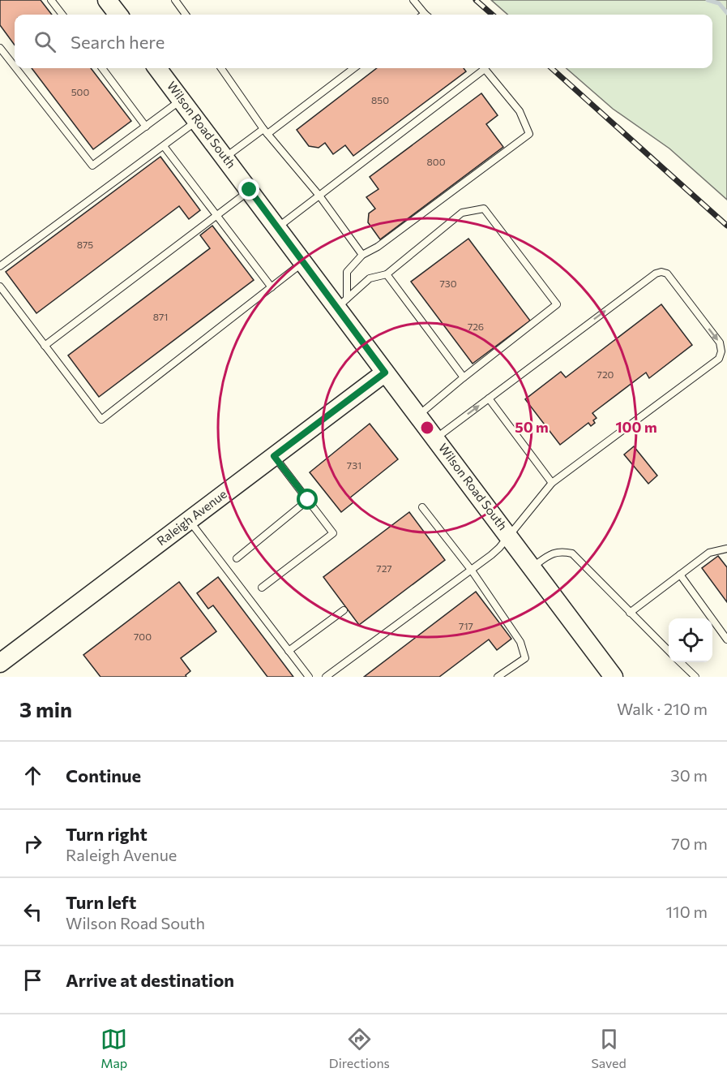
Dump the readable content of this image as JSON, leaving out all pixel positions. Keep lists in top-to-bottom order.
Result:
{
  "streets": {
    "street": ["Wilson Road South", "Raleigh Avenue"]
  },
  "crossings": [
    ["Wilson Road South", "Raleigh Avenue"]
  ],
  "house_numbers": [
    "500",
    "850",
    "800",
    "875",
    "730",
    "871",
    "726",
    "720",
    "731",
    "727",
    "717",
    "700"
  ],
  "page": {
    "search": "Search here",
    "heading": ["3 min", "Walk · 210 m"],
    "list": [
      ["Continue", "30 m"],
      ["Turn right", "Raleigh Avenue", "70 m"],
      ["Turn left", "Wilson Road South", "110 m"],
      "Arrive at destination"
    ],
    "nav": ["Map", "Directions", "Saved"]
  },
  "rings": ["50 m", "100 m"]
}
